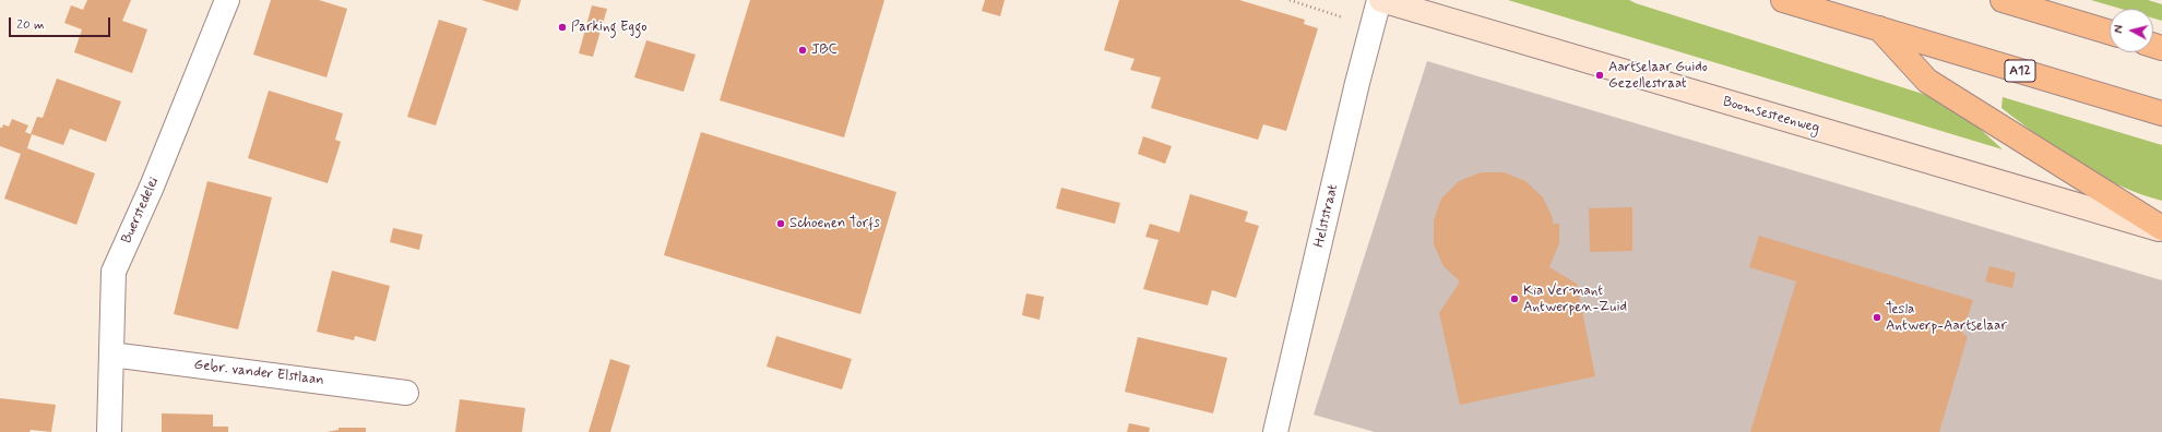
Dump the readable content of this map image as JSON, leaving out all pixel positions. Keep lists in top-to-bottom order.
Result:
{
  "streets": {
    "highway": ["A12"],
    "main road": ["Boomsesteenweg"],
    "street": ["Buerstedelei", "Helststraat", "Gebr. vander Elstlaan"]
  },
  "crossings": [
    ["Boomsesteenweg", "Helststraat"],
    ["Buerstedelei", "Gebr. vander Elstlaan"]
  ],
  "places": [
    "Parking Eggo",
    "JBC",
    "Aartselaar Guido Gezellestraat",
    "Schoenen Torfs",
    "Kia Vermant Antwerpen-Zuid",
    "Tesla Antwerp-Aartselaar"
  ],
  "scale_bar": "20 m",
  "north": "left"
}
